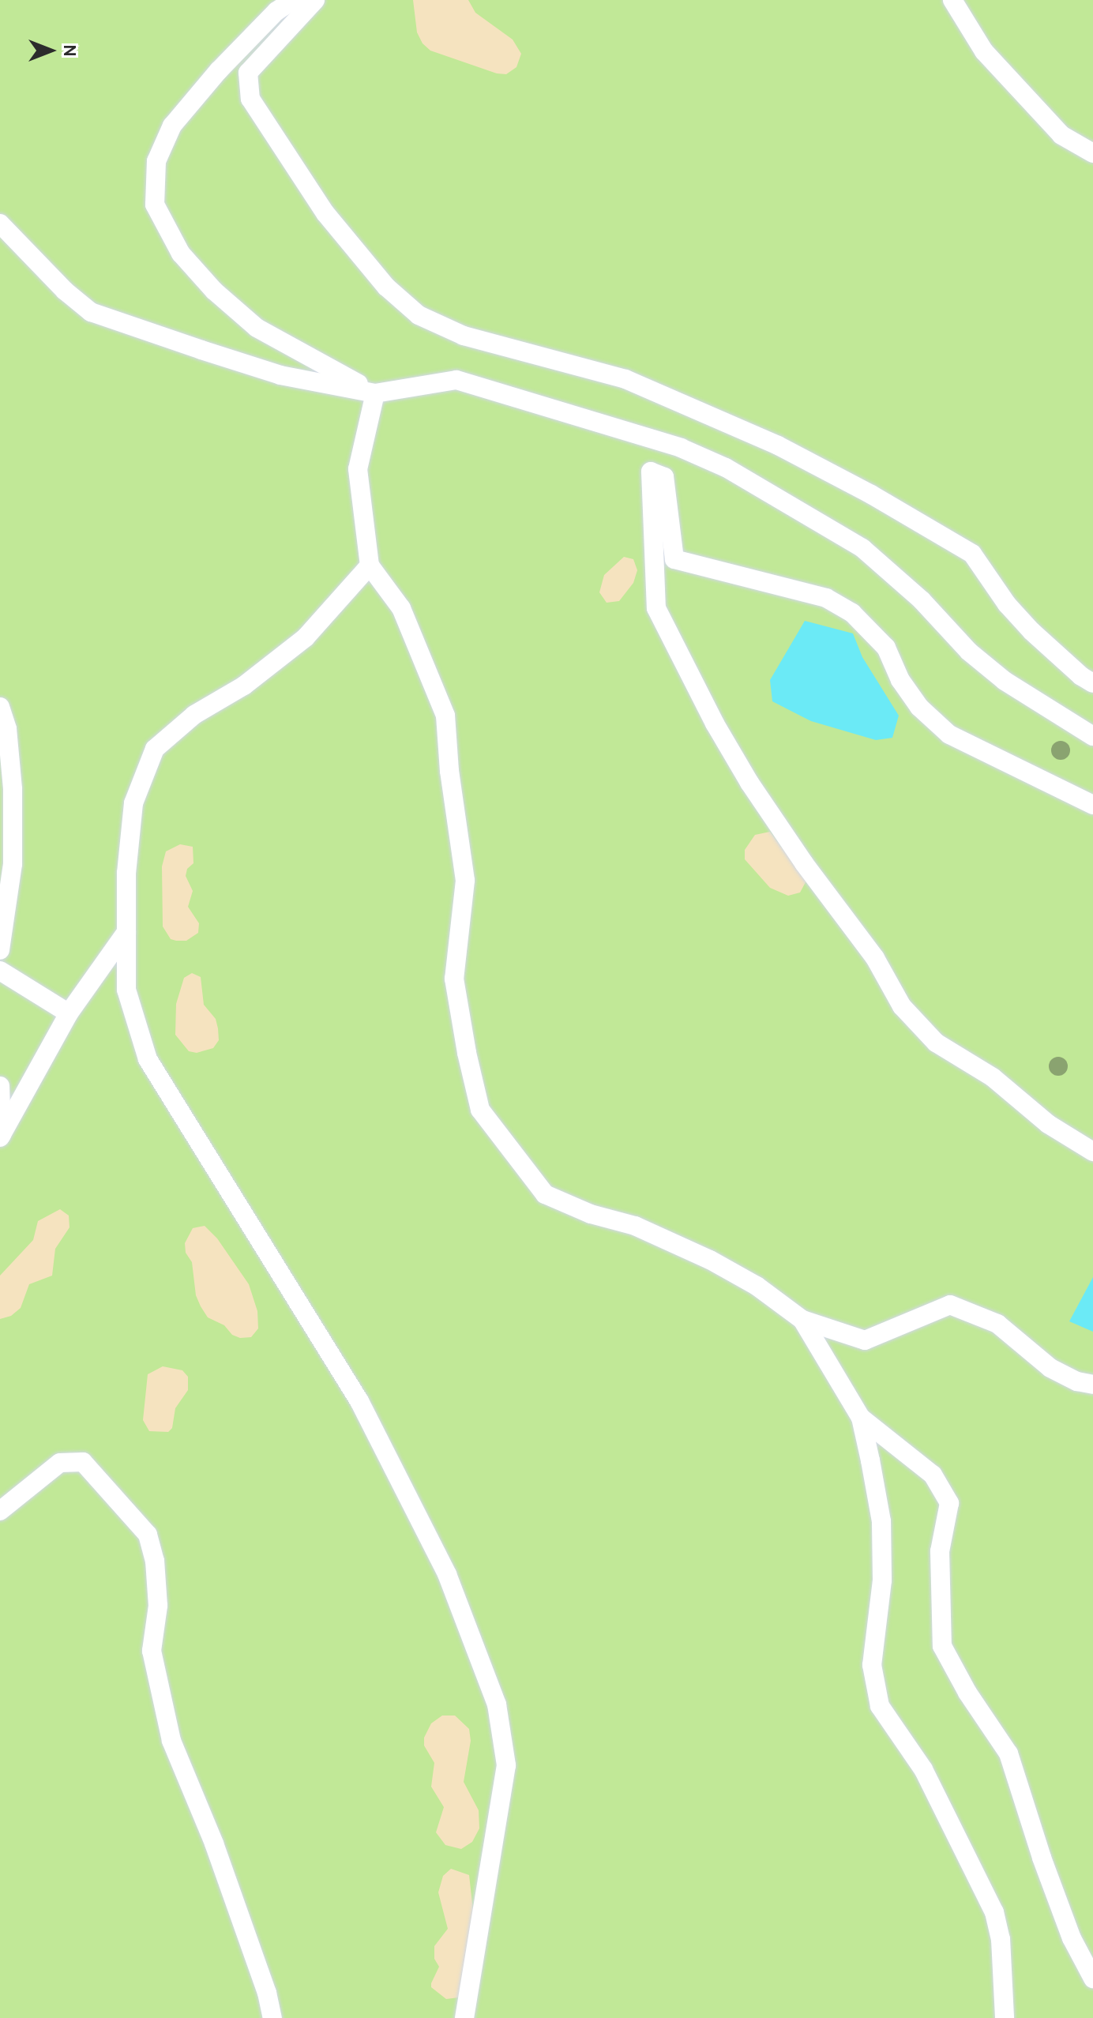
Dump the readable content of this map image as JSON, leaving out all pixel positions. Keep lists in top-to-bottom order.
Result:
{
  "north": "right"
}
